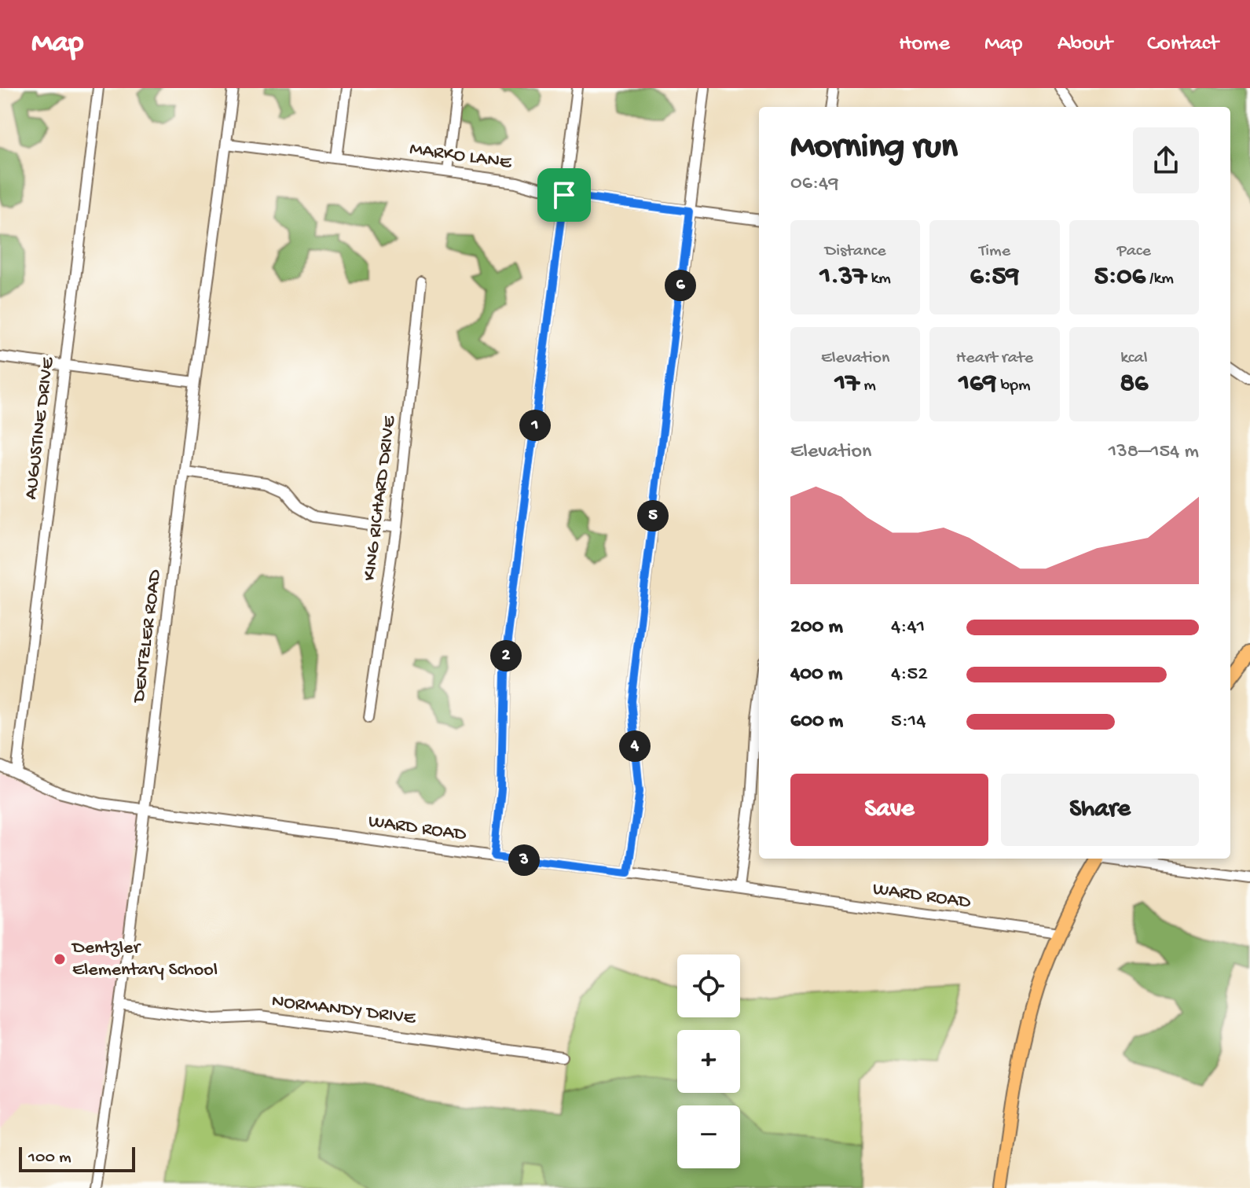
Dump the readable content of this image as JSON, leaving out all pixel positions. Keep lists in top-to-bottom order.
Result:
{
  "streets": {
    "street": [
      "MARKO LANE",
      "AUGUSTINE DRIVE",
      "KING RICHARD DRIVE",
      "DENTZLER ROAD",
      "WARD ROAD",
      "NORMANDY DRIVE"
    ]
  },
  "crossings": [
    ["MARKO LANE", "DENTZLER ROAD"],
    ["AUGUSTINE DRIVE", "WARD ROAD"],
    ["DENTZLER ROAD", "WARD ROAD"],
    ["DENTZLER ROAD", "NORMANDY DRIVE"]
  ],
  "places": ["Dentzler Elementary School"],
  "scale_bar": "100 m",
  "page": {
    "header": "Map",
    "nav": [
      "Home",
      "Map",
      "About",
      "Contact"
    ],
    "heading": ["Morning run", "06:49"],
    "stats": [
      ["Distance", "1.37 km"],
      ["Time", "6:59"],
      ["Pace", "5:06 /km"],
      ["Elevation", "17 m"],
      ["Heart rate", "169 bpm"],
      ["kcal", "86"]
    ],
    "pins": [
      "6",
      "1",
      "5",
      "2",
      "4",
      "3"
    ],
    "chart": ["Elevation", "138–154 m"],
    "list": [
      {
        "name": "200 m",
        "note": "4:41"
      },
      {
        "name": "400 m",
        "note": "4:52"
      },
      {
        "name": "600 m",
        "note": "5:14"
      }
    ],
    "buttons": ["Save", "Share"],
    "map_buttons": ["+", "−"],
    "scale": "100 m"
  }
}
